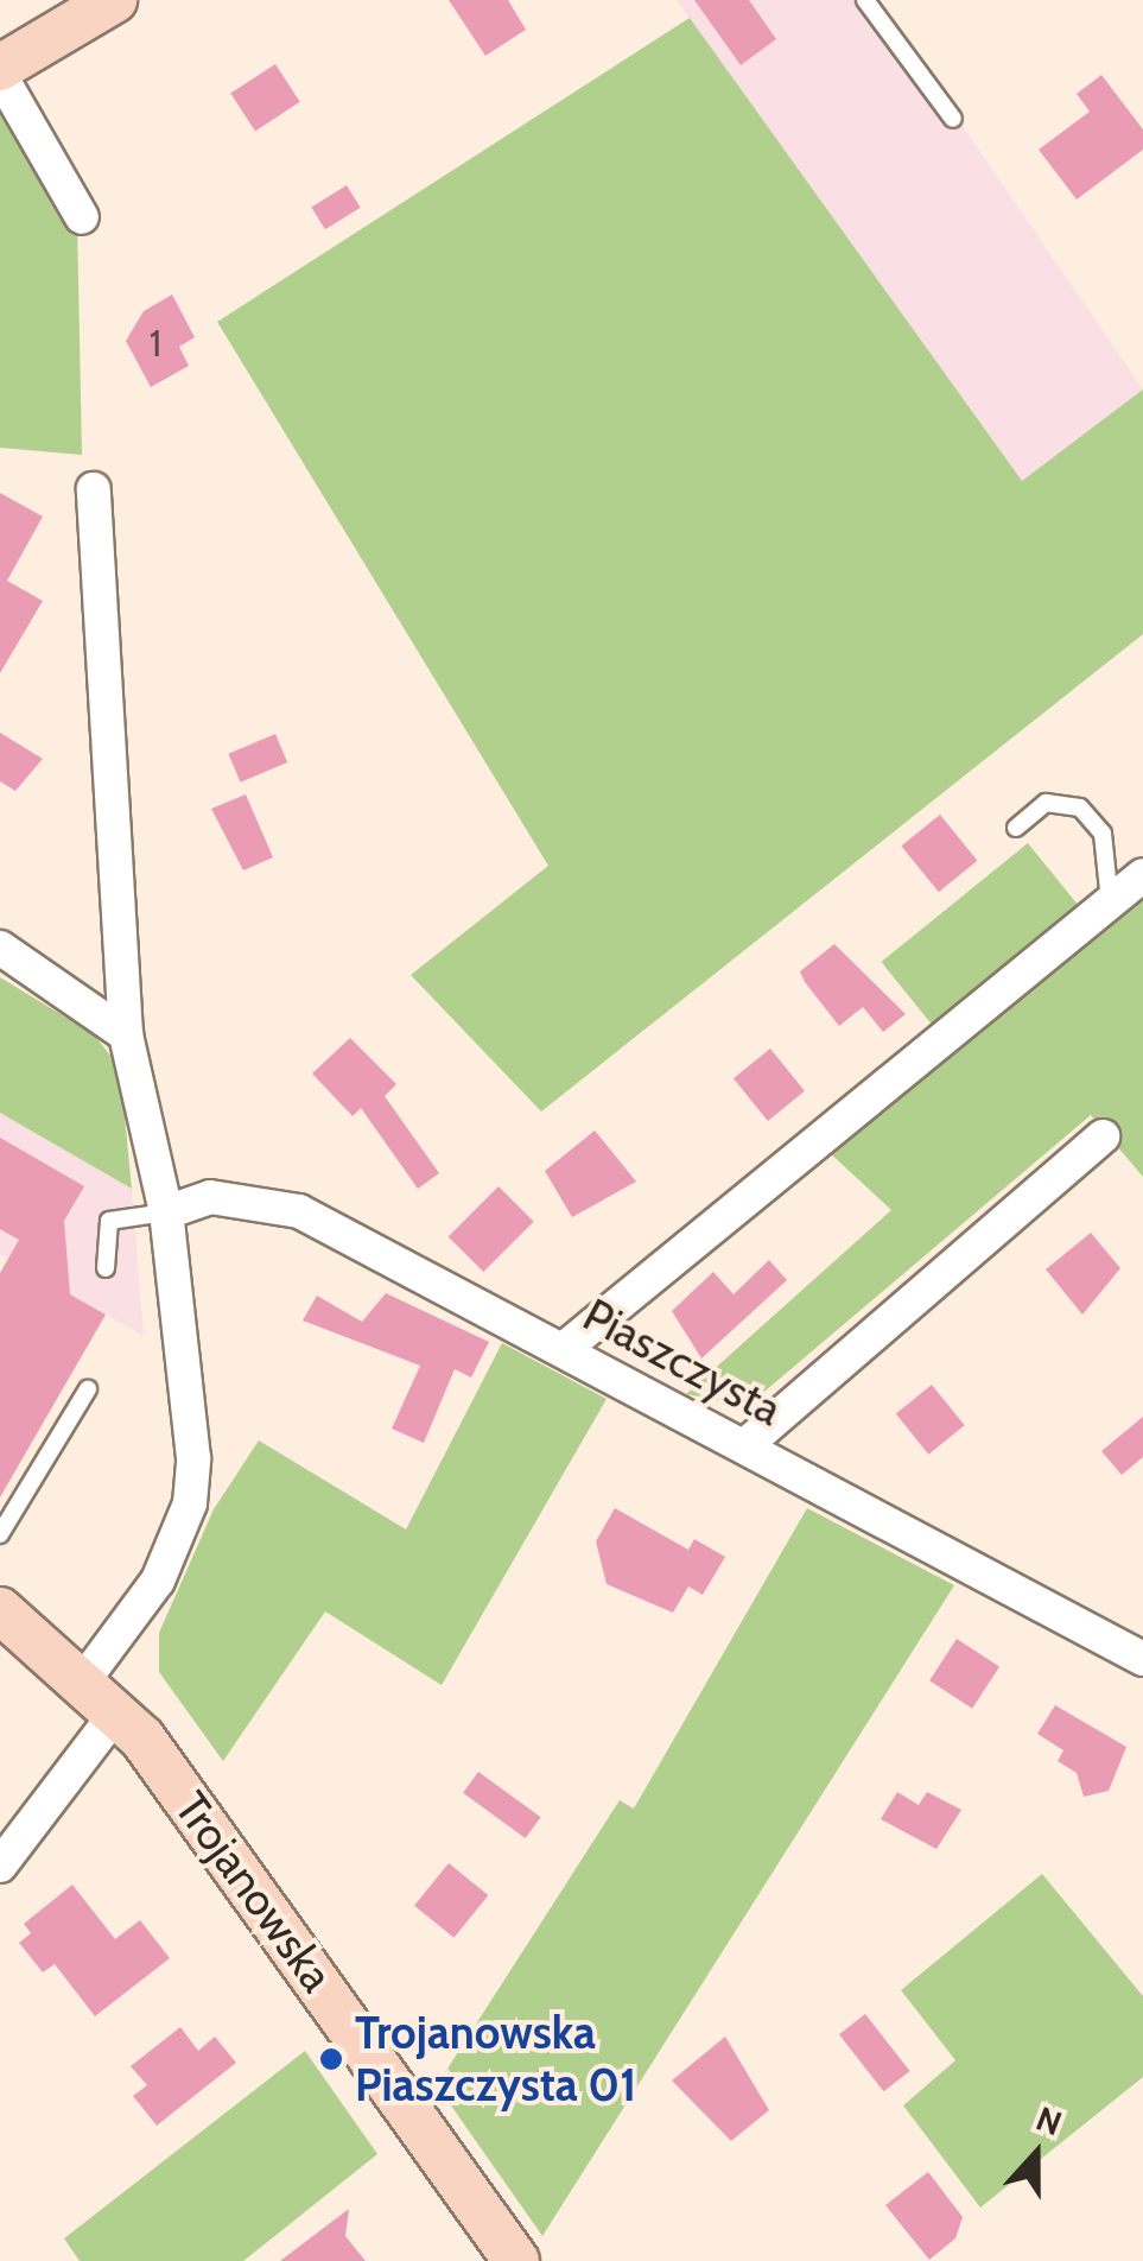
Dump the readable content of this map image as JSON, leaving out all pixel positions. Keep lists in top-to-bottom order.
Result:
{
  "streets": {
    "street": ["Piaszczysta", "Trojanowska"]
  },
  "places": ["Trojanowska Piaszczysta 01"],
  "house_numbers": ["1"],
  "north": "top"
}
